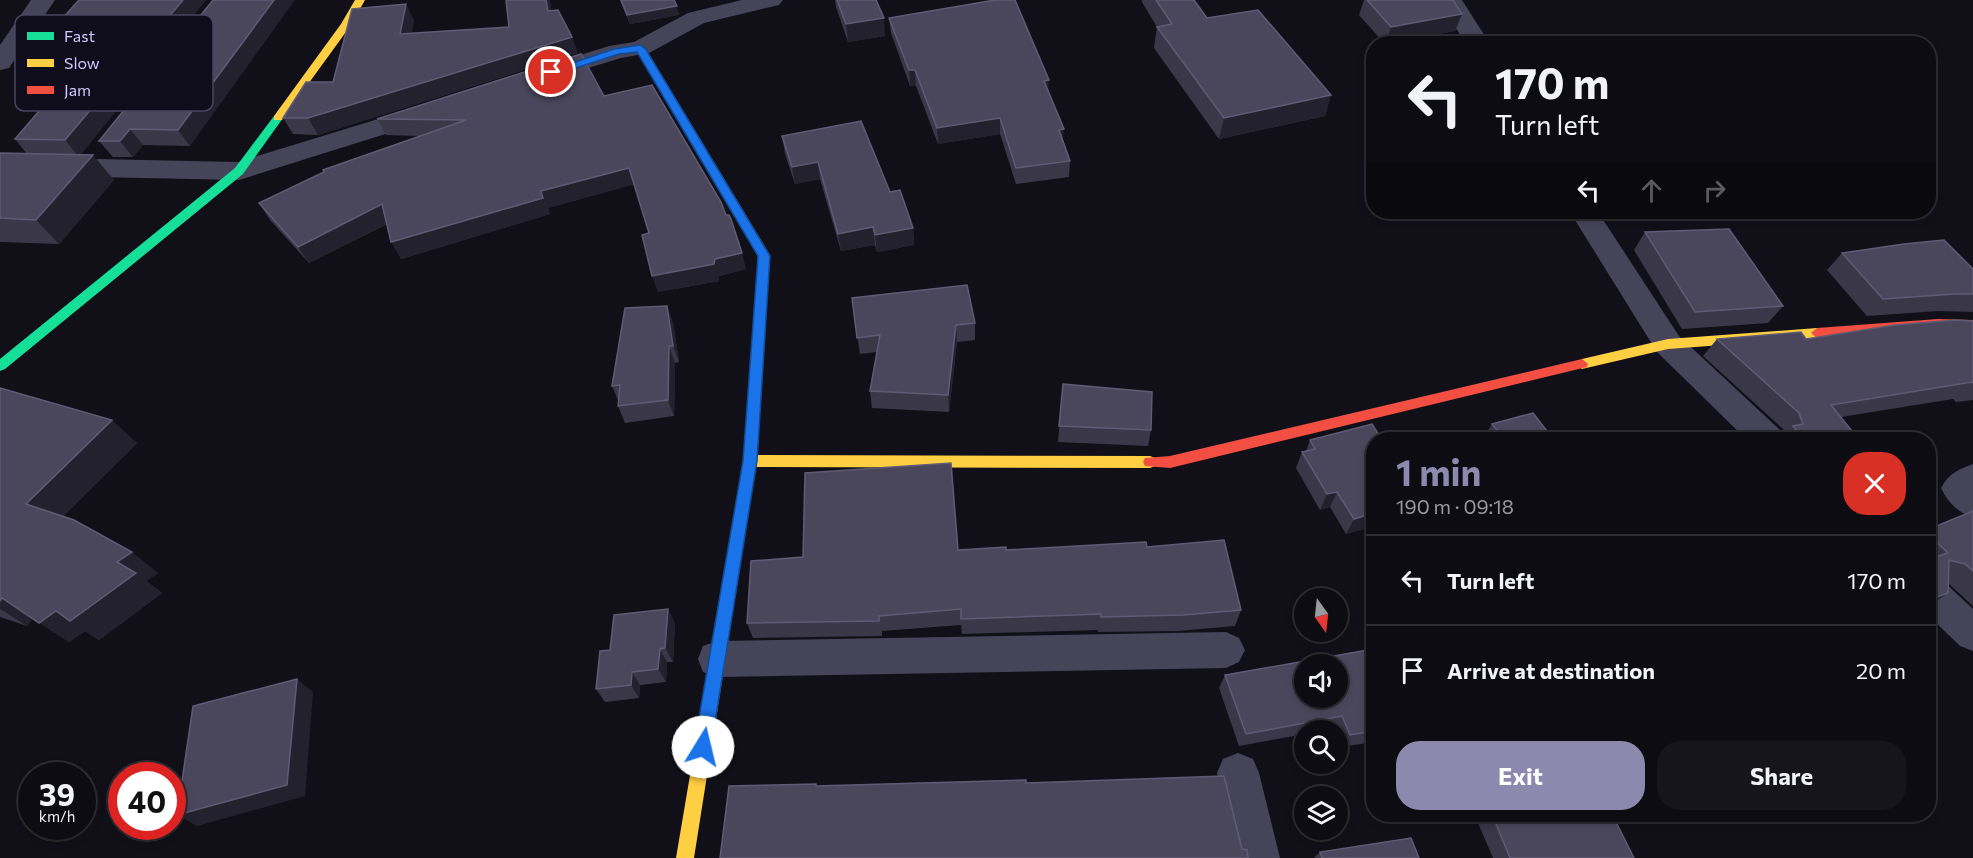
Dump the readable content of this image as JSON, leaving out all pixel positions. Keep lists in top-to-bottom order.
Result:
{
  "legend": ["Fast", "Slow", "Jam"],
  "north": "bottom",
  "page": {
    "turn": ["170 m", "Turn left"],
    "heading": ["1 min", "190 m · 09:18"],
    "list": [
      {
        "name": "Turn left",
        "value": "170 m"
      },
      {
        "name": "Arrive at destination",
        "value": "20 m"
      }
    ],
    "buttons": ["Exit", "Share"],
    "speed": "39 km/h",
    "limit": "40"
  }
}
